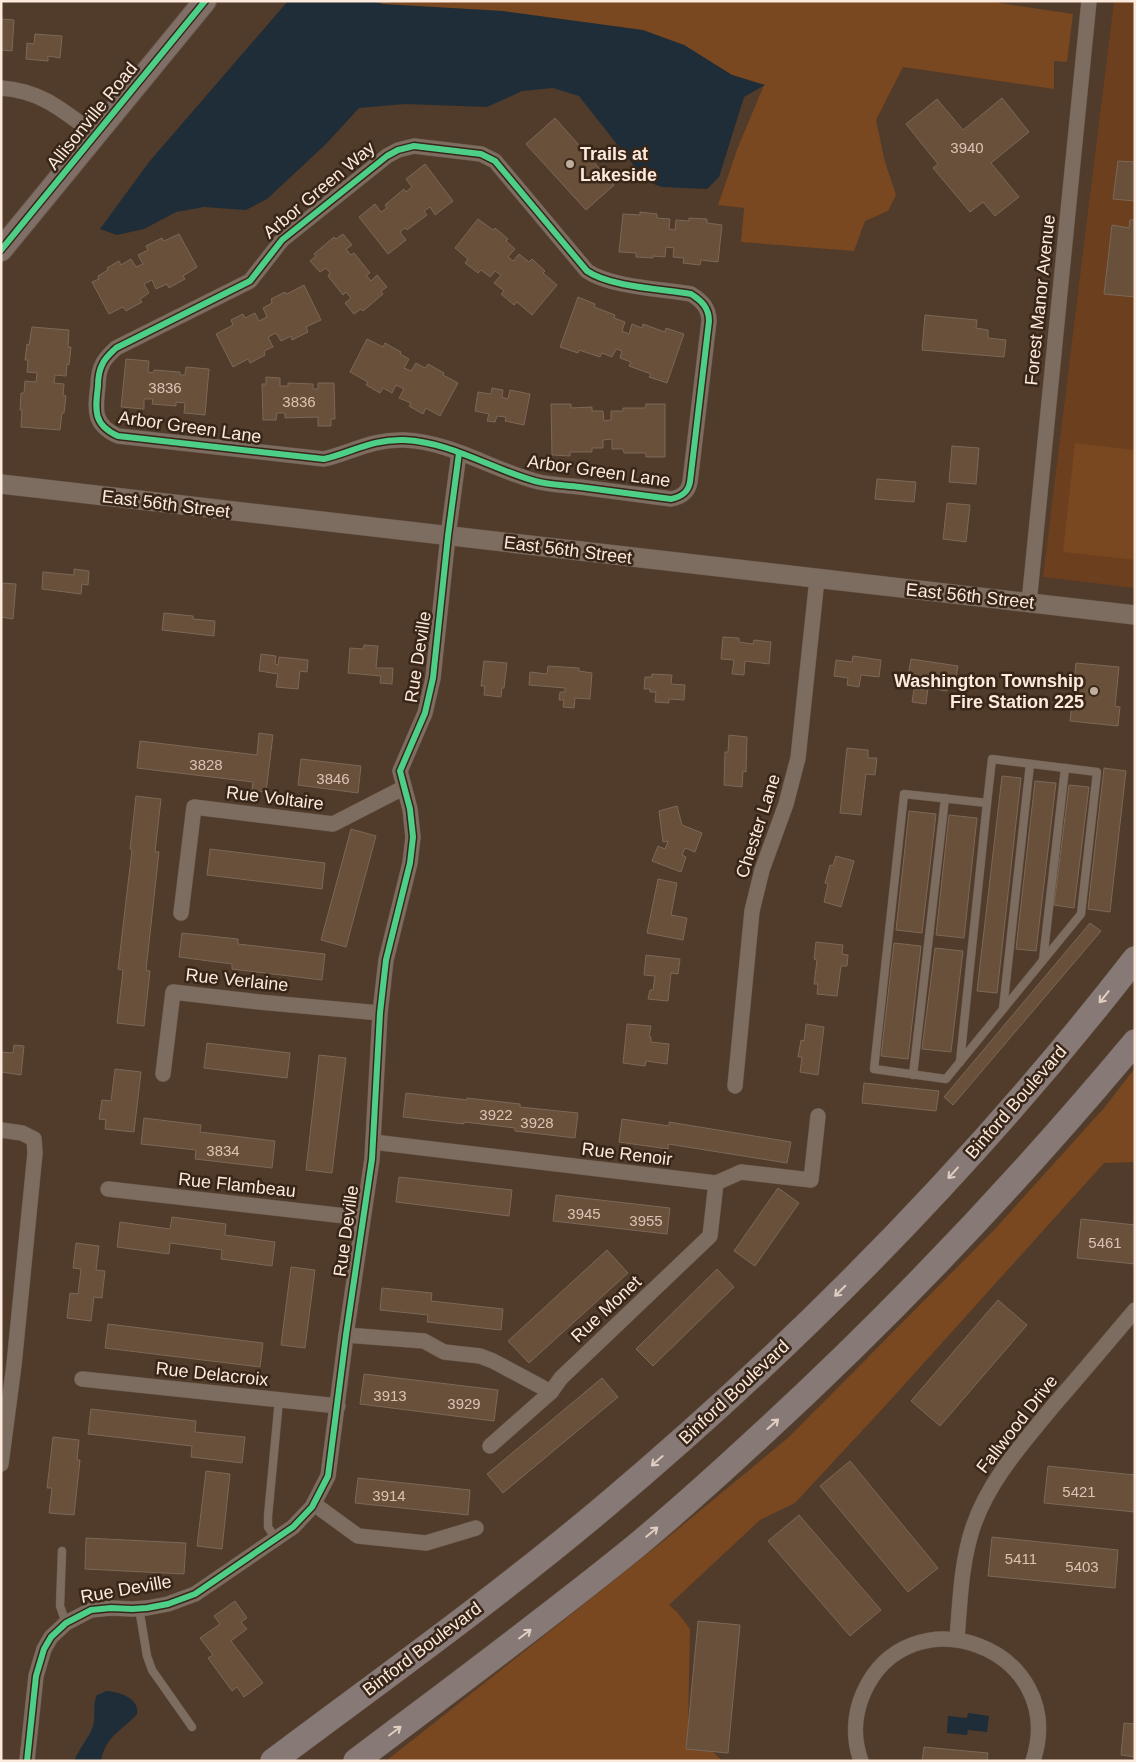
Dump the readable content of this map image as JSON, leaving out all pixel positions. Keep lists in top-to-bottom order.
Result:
{
  "streets": {
    "main road": ["Allisonville Road", "Binford Boulevard"],
    "street": [
      "Arbor Green Way",
      "Forest Manor Avenue",
      "Arbor Green Lane",
      "East 56th Street",
      "Rue Deville",
      "Rue Voltaire",
      "Chester Lane",
      "Rue Verlaine",
      "Rue Renoir",
      "Rue Flambeau",
      "Rue Monet",
      "Rue Delacroix",
      "Fallwood Drive"
    ]
  },
  "crossings": [
    ["Arbor Green Way", "Arbor Green Lane"],
    ["Forest Manor Avenue", "East 56th Street"],
    ["Arbor Green Lane", "Rue Deville"],
    ["East 56th Street", "Rue Deville"],
    ["East 56th Street", "Chester Lane"],
    ["Rue Deville", "Rue Voltaire"],
    ["Rue Deville", "Rue Verlaine"],
    ["Rue Deville", "Rue Renoir"],
    ["Rue Deville", "Rue Flambeau"],
    ["Rue Deville", "Rue Delacroix"],
    ["Rue Renoir", "Rue Monet"]
  ],
  "places": ["Trails at Lakeside", "Washington Township Fire Station 225"],
  "house_numbers": [
    "3940",
    "3836",
    "3836",
    "3828",
    "3846",
    "3922",
    "3928",
    "3834",
    "3945",
    "3955",
    "5461",
    "3913",
    "3929",
    "5421",
    "3914",
    "5411",
    "5403"
  ]
}
